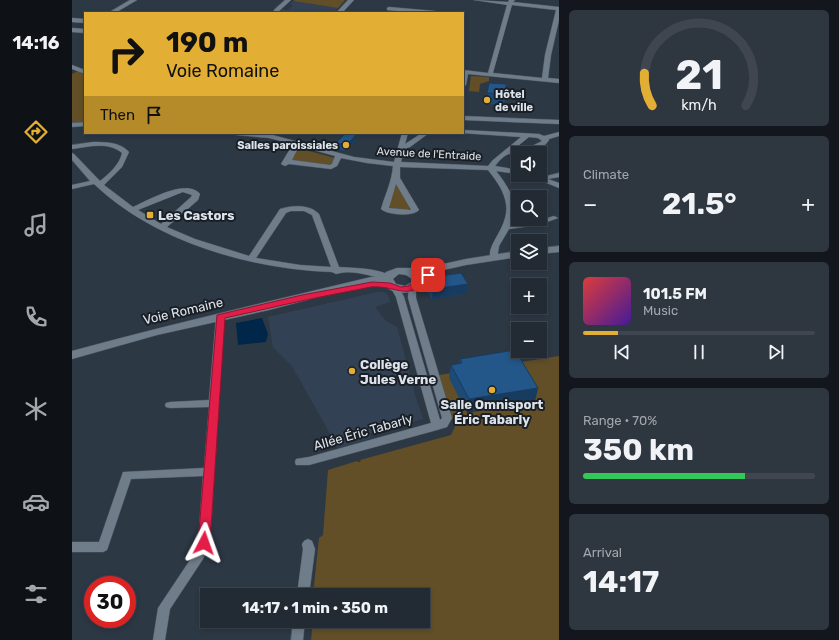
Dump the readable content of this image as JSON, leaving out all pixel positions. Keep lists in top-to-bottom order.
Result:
{
  "streets": {
    "street": ["Avenue de l'Entraide", "Voie Romaine", "Allée Éric Tabarly"]
  },
  "crossings": [
    ["Voie Romaine", "Allée Éric Tabarly"]
  ],
  "places": {
    "other": [
      "Hôtel de ville",
      "Salles paroissiales",
      "Collège Jules Verne",
      "Salle Omnisport Éric Tabarly"
    ],
    "transit": ["Les Castors"]
  },
  "page": {
    "tabs": "14:16",
    "turn": ["190 m", "Voie Romaine"],
    "then": "Then",
    "tile": [
      "Climate",
      ["Range · 70%", "350 km"],
      ["Arrival", "14:17"]
    ],
    "map_buttons": ["+", "−"],
    "heat": ["−", "21.5°", "+"],
    "song": ["101.5 FM", "Music"],
    "limit": "30",
    "trip": "14:17 · 1 min · 350 m",
    "gauge": ["21", "km/h"]
  }
}
